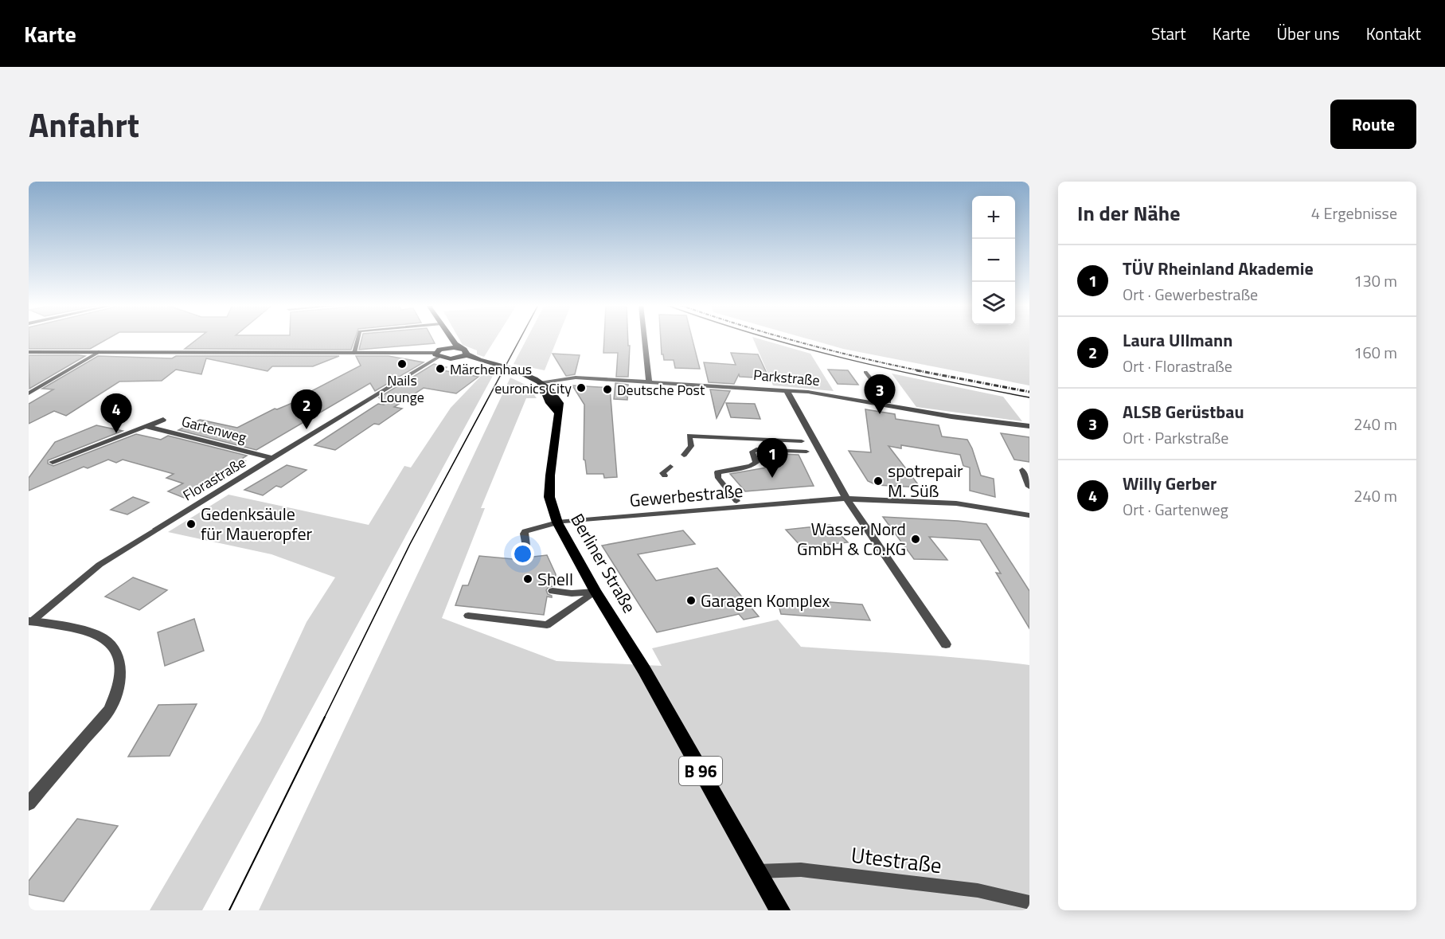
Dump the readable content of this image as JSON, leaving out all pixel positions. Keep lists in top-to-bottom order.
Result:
{
  "streets": {
    "main road": ["Berliner Straße", "B 96"],
    "street": [
      "Parkstraße",
      "Gartenweg",
      "Florastraße",
      "Gewerbestraße"
    ],
    "lane": ["Utestraße"]
  },
  "crossings": [
    ["Parkstraße", "Berliner Straße"],
    ["Gartenweg", "Florastraße"],
    ["Gewerbestraße", "Berliner Straße"],
    ["Berliner Straße", "B 96"],
    ["Berliner Straße", "Utestraße"],
    ["B 96", "Utestraße"]
  ],
  "places": [
    "Nails Lounge",
    "Märchenhaus",
    "euronics City",
    "Deutsche Post",
    "spotrepair M. Süß",
    "Gedenksäule für Maueropfer",
    "Wasser Nord GmbH & Co.KG",
    "Shell",
    "Garagen Komplex"
  ],
  "page": {
    "header": "Karte",
    "nav": [
      "Start",
      "Karte",
      "Über uns",
      "Kontakt"
    ],
    "title": "Anfahrt",
    "buttons": "Route",
    "heading": ["In der Nähe", "4 Ergebnisse"],
    "map_buttons": ["+", "−"],
    "list": [
      {
        "mark": "1",
        "name": "TÜV Rheinland Akademie",
        "note": "Ort · Gewerbestraße",
        "value": "130 m"
      },
      {
        "mark": "2",
        "name": "Laura Ullmann",
        "note": "Ort · Florastraße",
        "value": "160 m"
      },
      {
        "mark": "3",
        "name": "ALSB Gerüstbau",
        "note": "Ort · Parkstraße",
        "value": "240 m"
      },
      {
        "mark": "4",
        "name": "Willy Gerber",
        "note": "Ort · Gartenweg",
        "value": "240 m"
      }
    ],
    "pins": [
      "3",
      "2",
      "4",
      "1"
    ]
  }
}
